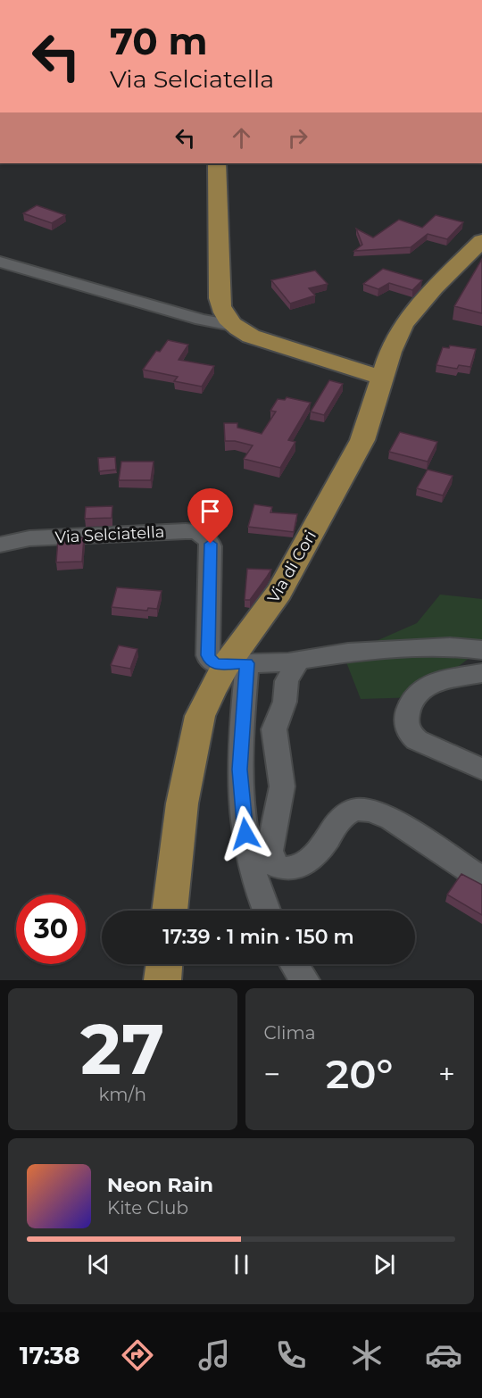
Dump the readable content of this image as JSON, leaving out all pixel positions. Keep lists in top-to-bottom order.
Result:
{
  "streets": {
    "main road": ["Via di Cori"],
    "street": ["Via Selciatella"]
  },
  "crossings": [
    ["Via Selciatella", "Via di Cori"]
  ],
  "page": {
    "turn": ["70 m", "Via Selciatella"],
    "limit": "30",
    "trip": "17:39 · 1 min · 150 m",
    "tile": [
      ["27", "km/h"],
      "Clima"
    ],
    "heat": ["−", "20°", "+"],
    "song": ["Neon Rain", "Kite Club"],
    "tabs": "17:38"
  }
}
